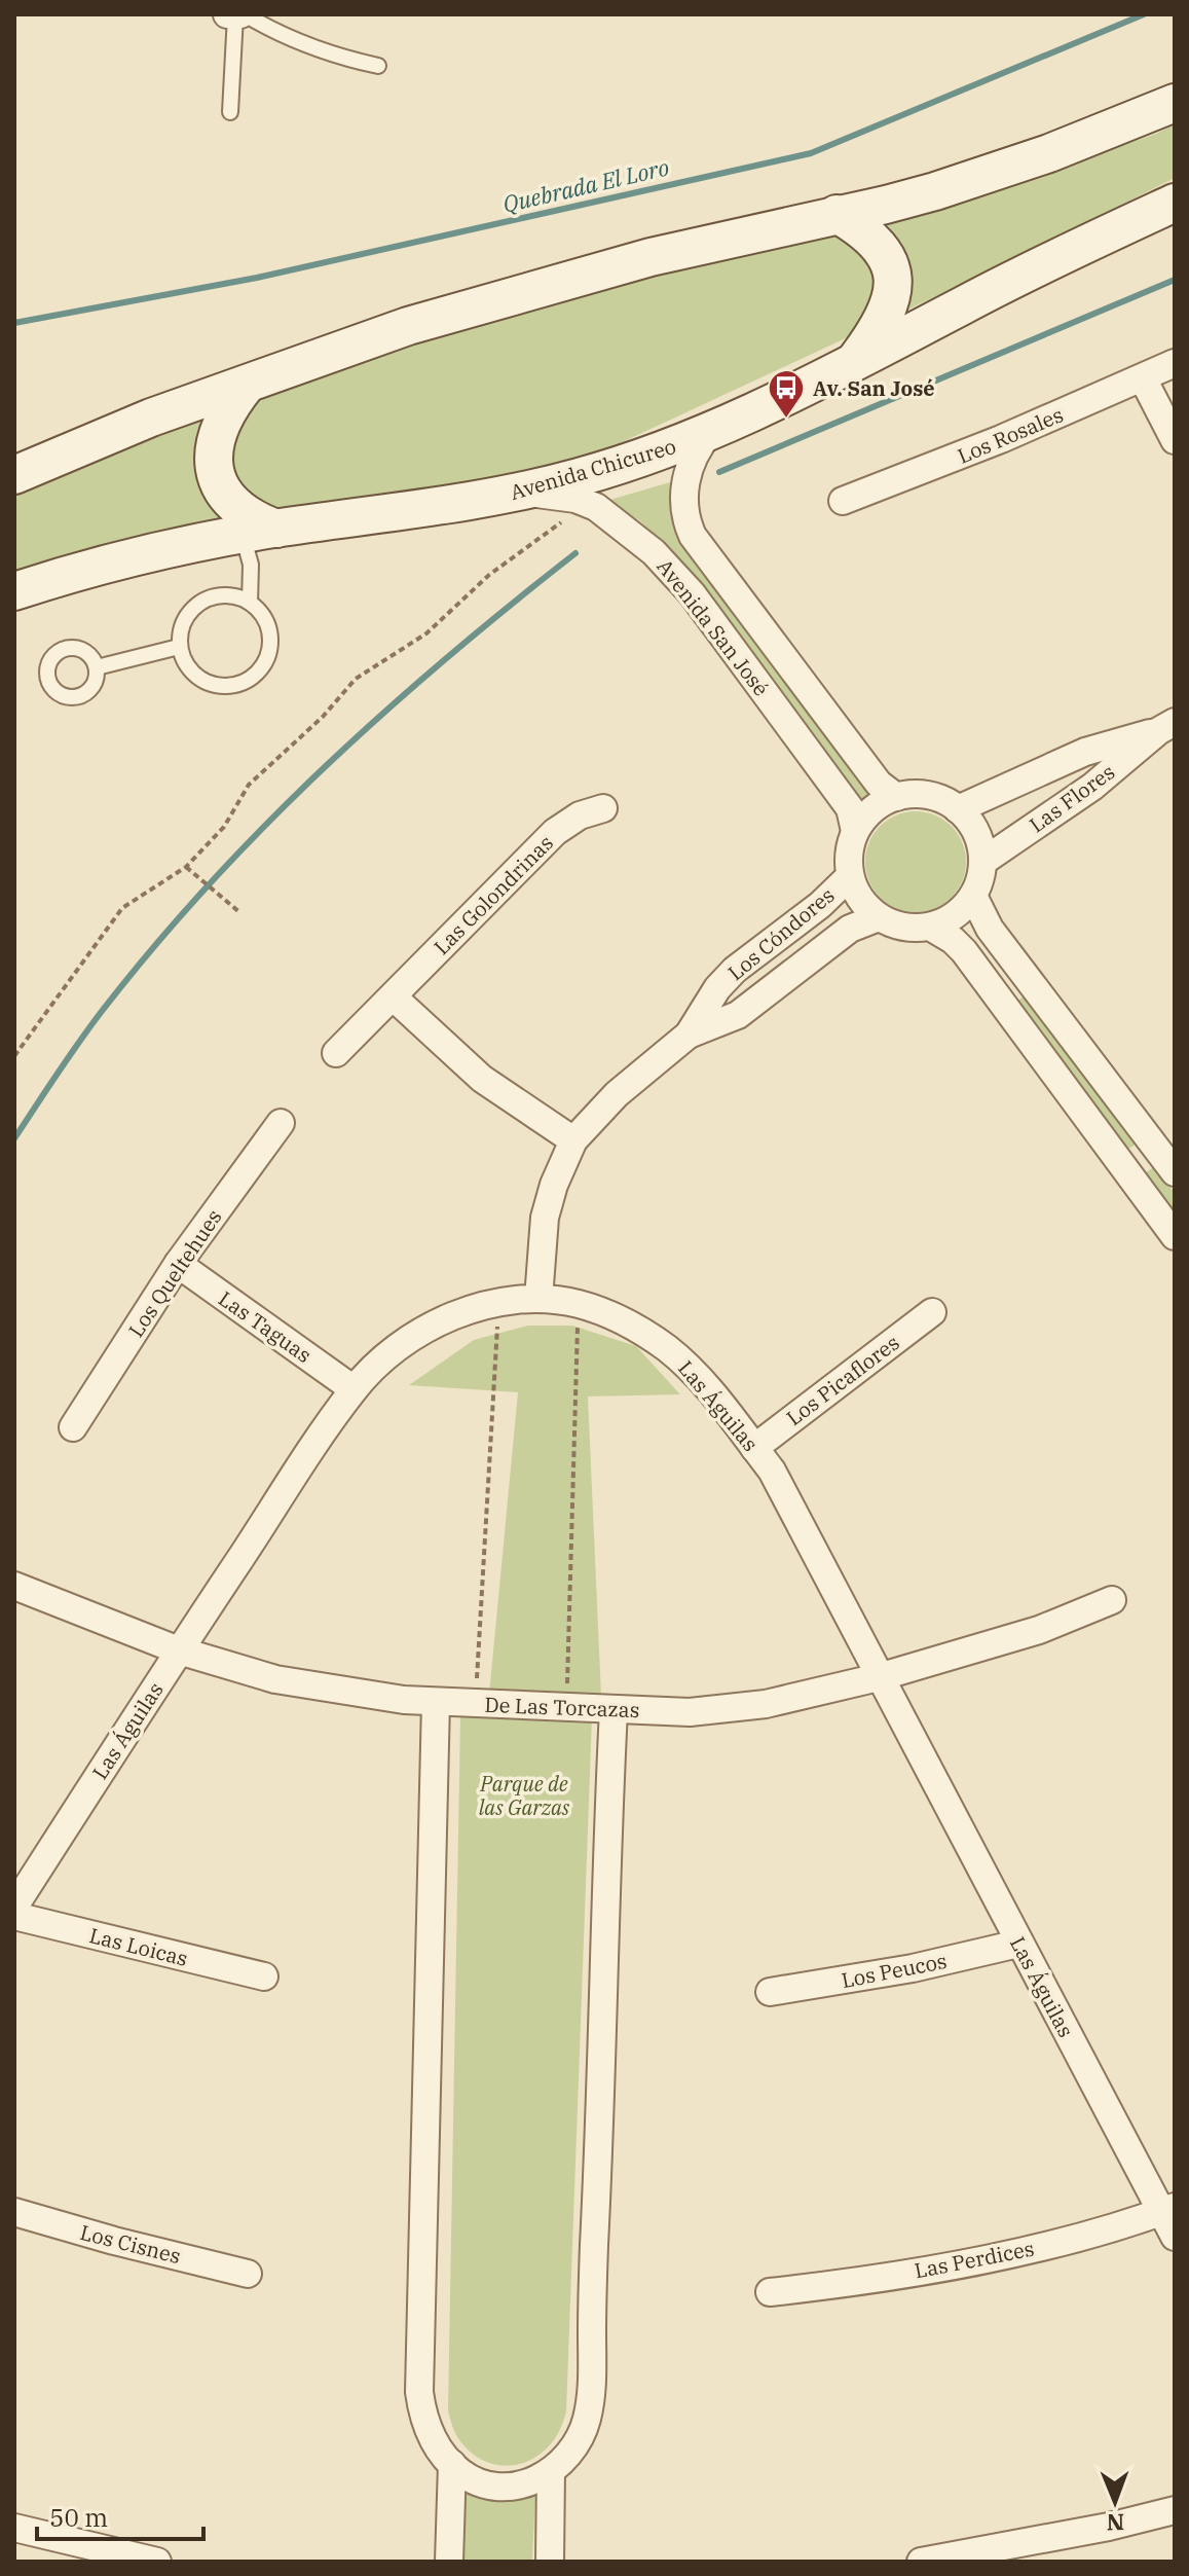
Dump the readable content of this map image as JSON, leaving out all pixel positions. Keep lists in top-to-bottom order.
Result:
{
  "streets": {
    "main road": ["Avenida Chicureo"],
    "street": [
      "Los Rosales",
      "Avenida San José",
      "Las Flores",
      "Las Golondrinas",
      "Los Cóndores",
      "Los Queltehues",
      "Las Taguas",
      "Los Picaflores",
      "Las Águilas",
      "De Las Torcazas",
      "Las Loicas",
      "Los Peucos",
      "Los Cisnes",
      "Las Perdices"
    ]
  },
  "crossings": [
    ["Avenida Chicureo", "Avenida San José"],
    ["Avenida San José", "Las Flores"],
    ["Avenida San José", "Los Cóndores"],
    ["Las Flores", "Los Cóndores"],
    ["Los Cóndores", "Las Águilas"],
    ["Los Queltehues", "Las Taguas"],
    ["Las Taguas", "Las Águilas"],
    ["Los Picaflores", "Las Águilas"],
    ["Las Águilas", "De Las Torcazas"],
    ["Las Águilas", "Los Peucos"],
    ["Las Águilas", "Las Perdices"]
  ],
  "water": ["Quebrada El Loro"],
  "parks": ["Parque de las Garzas"],
  "places": {
    "bus stop": ["Av. San José"]
  },
  "scale_bar": "50 m",
  "north": "bottom"
}
